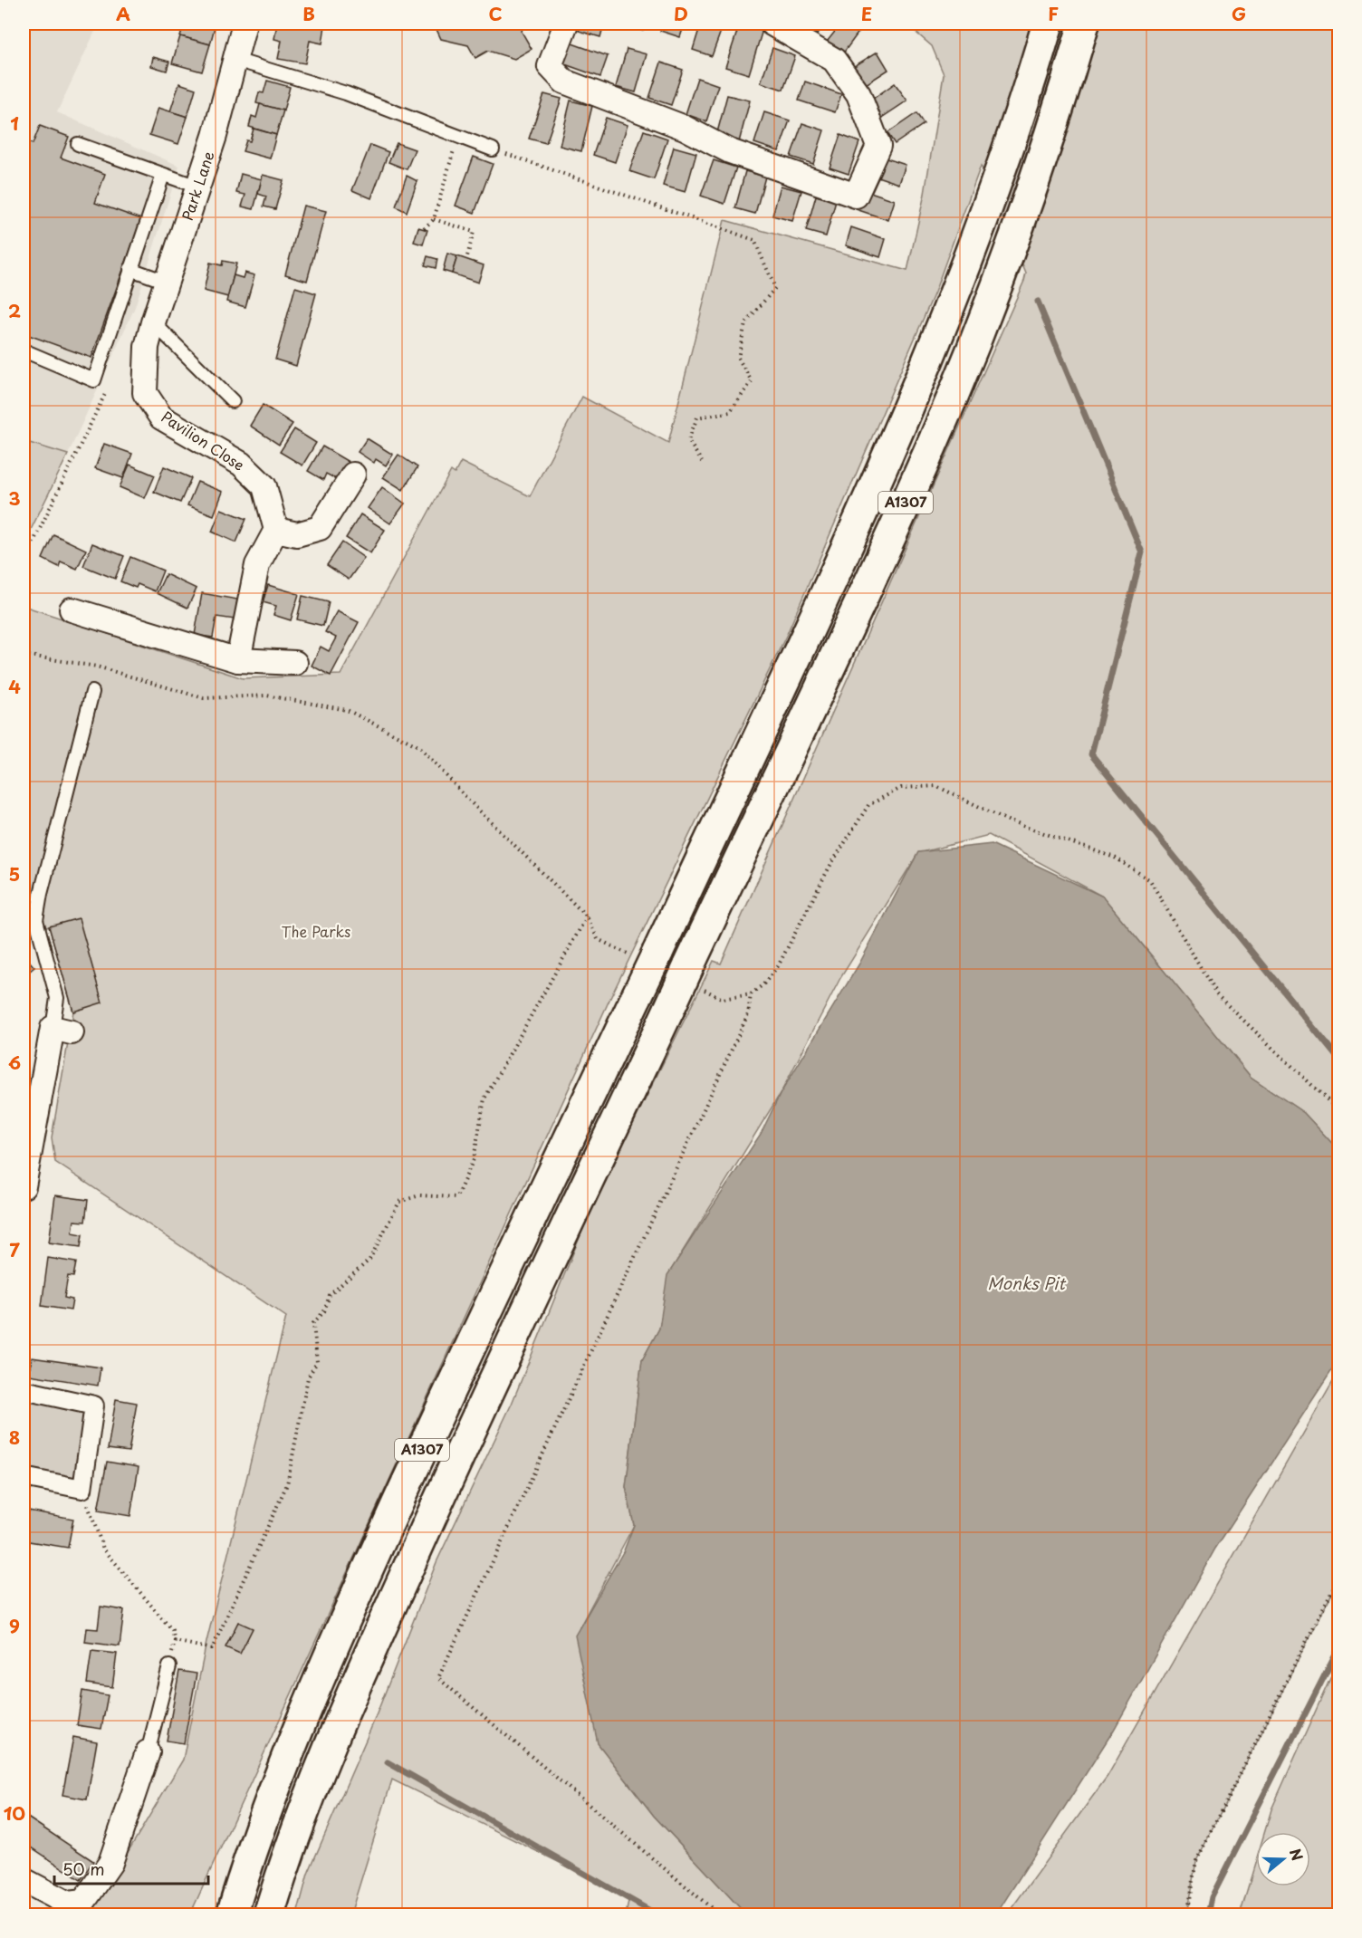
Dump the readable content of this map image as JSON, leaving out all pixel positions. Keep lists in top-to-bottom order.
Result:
{
  "streets": {
    "main road": ["A1307"],
    "street": ["Park Lane", "Pavilion Close"]
  },
  "crossings": [
    ["Park Lane", "Pavilion Close"]
  ],
  "water": ["Monks Pit"],
  "parks": ["The Parks"],
  "scale_bar": "50 m",
  "north": "right",
  "grid": {
    "columns": [
      "A",
      "B",
      "C",
      "D",
      "E",
      "F",
      "G"
    ],
    "rows": [
      "1",
      "2",
      "3",
      "4",
      "5",
      "6",
      "7",
      "8",
      "9",
      "10"
    ]
  }
}
